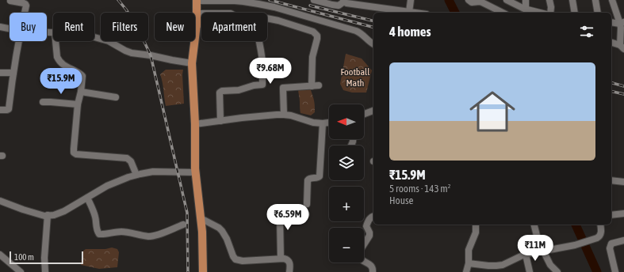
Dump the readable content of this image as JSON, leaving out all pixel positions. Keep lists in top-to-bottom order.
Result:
{
  "parks": ["Football Math"],
  "scale_bar": "100 m",
  "north": "left",
  "page": {
    "chip": [
      "Buy",
      "Rent",
      "Filters",
      "New",
      "Apartment"
    ],
    "heading": "4 homes",
    "list": [
      {
        "name": "₹15.9M",
        "note": "5 rooms · 143 m² · House"
      }
    ],
    "price": [
      "₹9.68M",
      "₹15.9M",
      "₹6.59M",
      "₹11M"
    ],
    "map_buttons": ["+", "−"],
    "scale": "100 m"
  }
}
